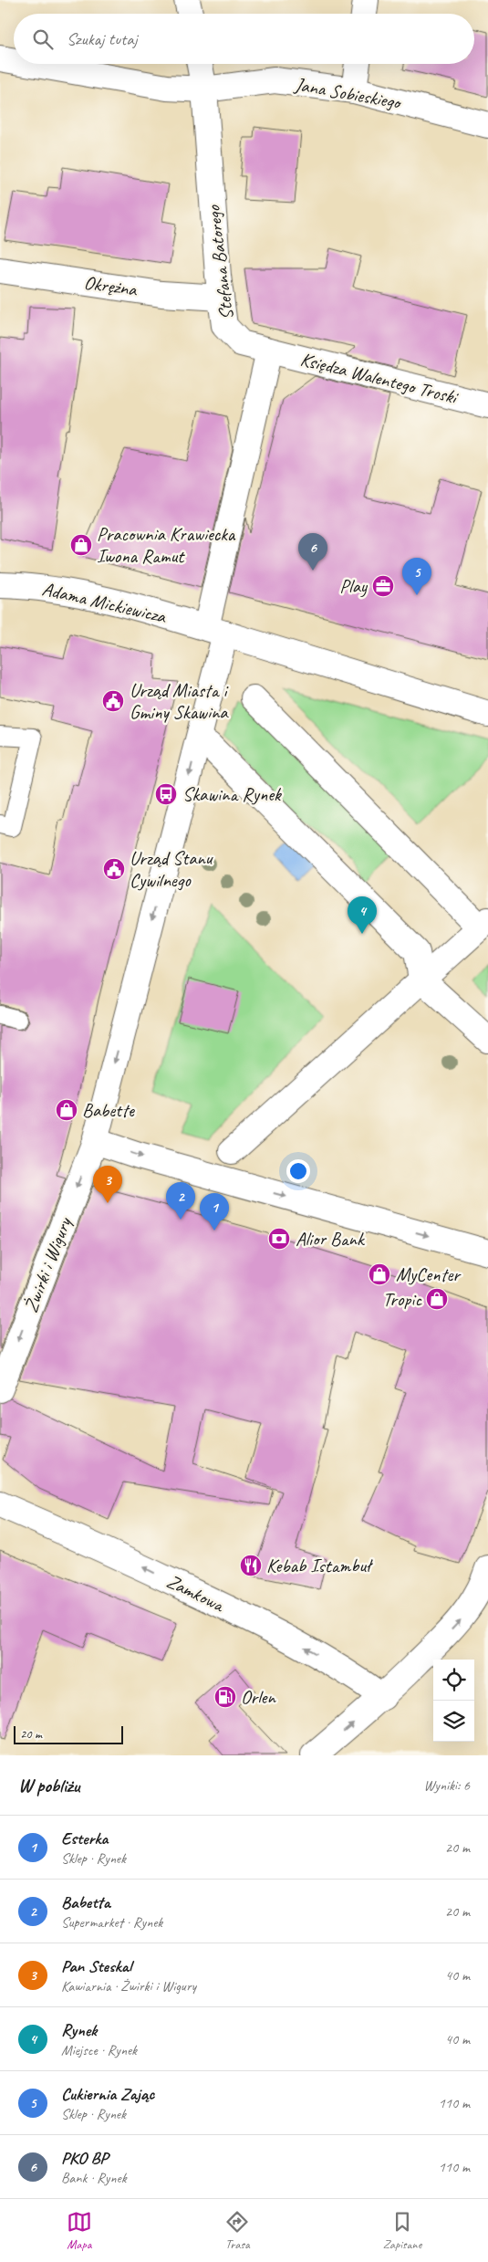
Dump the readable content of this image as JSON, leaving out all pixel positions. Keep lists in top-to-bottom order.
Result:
{
  "streets": {
    "street": [
      "Jana Sobieskiego",
      "Stefana Batorego",
      "Okrężna",
      "Księdza Walentego Troski",
      "Adama Mickiewicza",
      "Żwirki i Wigury",
      "Zamkowa"
    ]
  },
  "crossings": [
    ["Jana Sobieskiego", "Stefana Batorego"],
    ["Stefana Batorego", "Okrężna"],
    ["Stefana Batorego", "Księdza Walentego Troski"],
    ["Adama Mickiewicza", "Żwirki i Wigury"]
  ],
  "one_way": ["Żwirki i Wigury", "Zamkowa"],
  "places": {
    "shop": [
      "Pracownia Krawiecka Iwona Ramut",
      "Babette",
      "MyCenter",
      "Tropic"
    ],
    "office": ["Play"],
    "public building": ["Urząd Miasta i Gminy Skawina", "Urząd Stanu Cywilnego"],
    "bus stop": ["Skawina Rynek"],
    "bank": ["Alior Bank"],
    "restaurant": ["Kebab Istambuł"],
    "fuel station": ["Orlen"]
  },
  "scale_bar": "20 m",
  "page": {
    "search": "Szukaj tutaj",
    "pins": [
      "6",
      "5",
      "4",
      "3",
      "2",
      "1"
    ],
    "scale": "20 m",
    "heading": ["W pobliżu", "Wyniki: 6"],
    "list": [
      {
        "mark": "1",
        "name": "Esterka",
        "note": "Sklep · Rynek",
        "value": "20 m"
      },
      {
        "mark": "2",
        "name": "Babetta",
        "note": "Supermarket · Rynek",
        "value": "20 m"
      },
      {
        "mark": "3",
        "name": "Pan Steskal",
        "note": "Kawiarnia · Żwirki i Wigury",
        "value": "40 m"
      },
      {
        "mark": "4",
        "name": "Rynek",
        "note": "Miejsce · Rynek",
        "value": "40 m"
      },
      {
        "mark": "5",
        "name": "Cukiernia Zając",
        "note": "Sklep · Rynek",
        "value": "110 m"
      },
      {
        "mark": "6",
        "name": "PKO BP",
        "note": "Bank · Rynek",
        "value": "110 m"
      }
    ],
    "nav": ["Mapa", "Trasa", "Zapisane"]
  }
}
